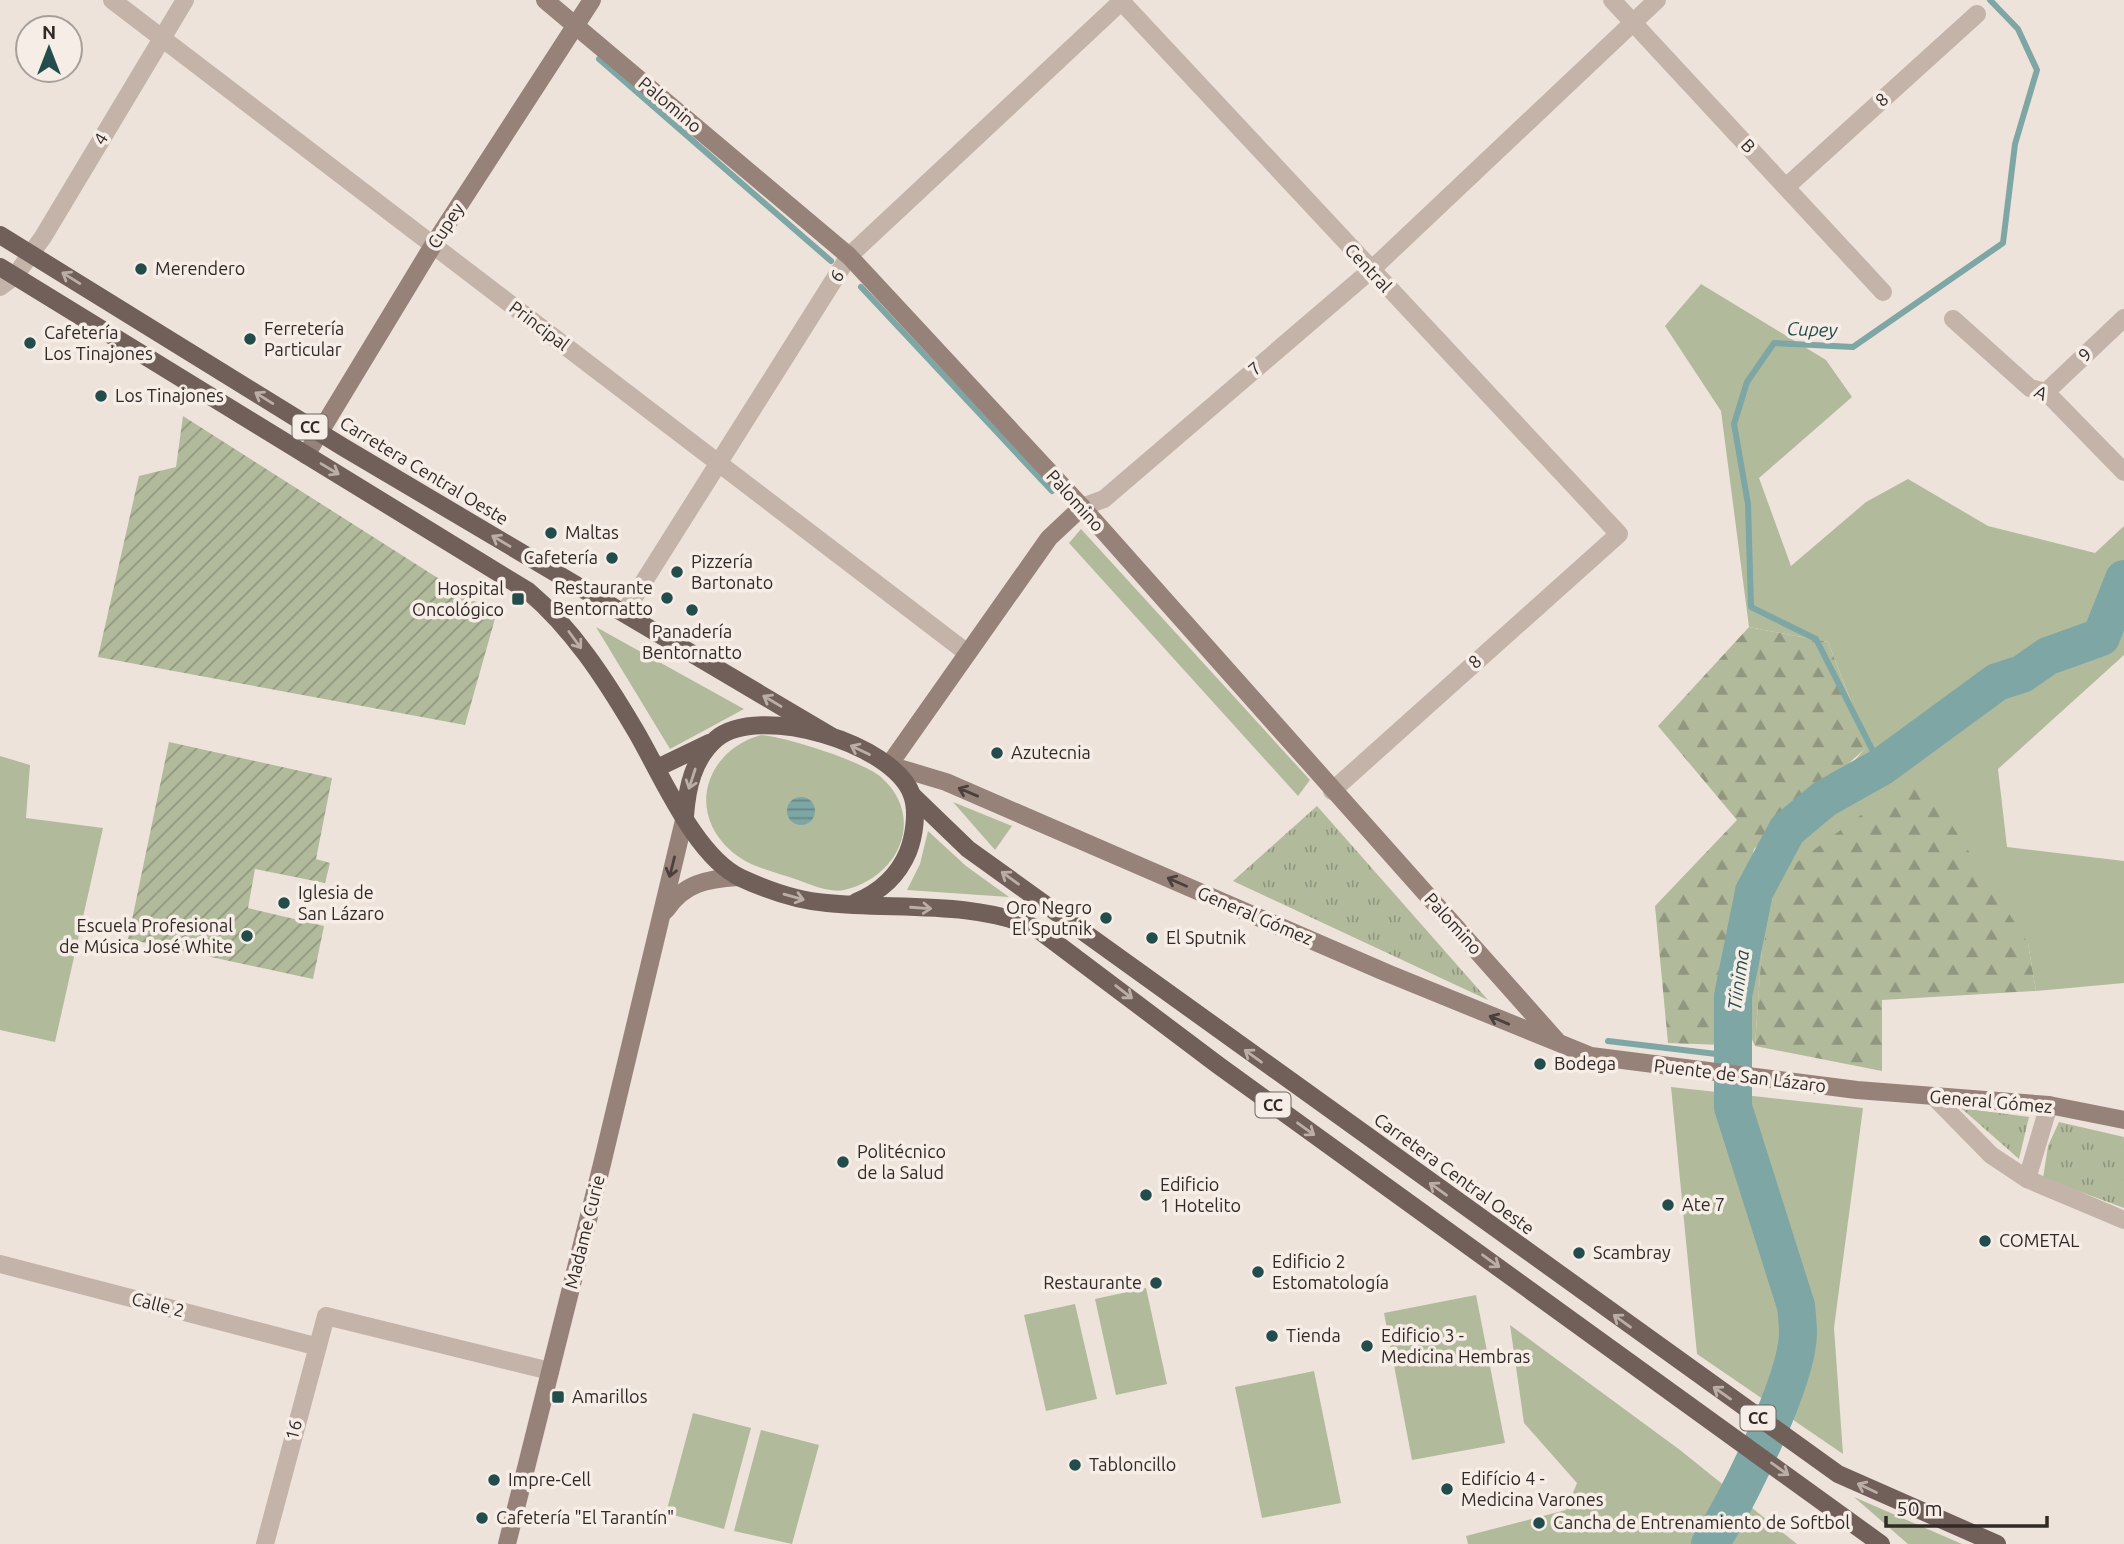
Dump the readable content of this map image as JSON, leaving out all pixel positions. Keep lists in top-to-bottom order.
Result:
{
  "streets": {
    "main road": ["CC", "Carretera Central Oeste"],
    "street": [
      "8",
      "Palomino",
      "4",
      "B",
      "Cupey",
      "Central",
      "6",
      "Principal",
      "9",
      "7",
      "A",
      "General Gómez",
      "Puente de San Lázaro",
      "Madame Curie",
      "Calle 2",
      "16"
    ]
  },
  "crossings": [
    ["8", "Palomino"],
    ["8", "B"],
    ["8", "Central"],
    ["Palomino", "Cupey"],
    ["Palomino", "6"],
    ["Palomino", "7"],
    ["Palomino", "General Gómez"],
    ["4", "Principal"],
    ["4", "CC"],
    ["4", "Carretera Central Oeste"],
    ["B", "7"],
    ["Cupey", "Principal"],
    ["Cupey", "CC"],
    ["Cupey", "Carretera Central Oeste"],
    ["Central", "6"],
    ["Central", "7"],
    ["6", "Principal"],
    ["6", "Carretera Central Oeste"],
    ["Principal", "7"],
    ["9", "A"],
    ["7", "CC"],
    ["7", "Carretera Central Oeste"],
    ["7", "General Gómez"],
    ["7", "Madame Curie"],
    ["CC", "Carretera Central Oeste"],
    ["CC", "General Gómez"],
    ["CC", "Madame Curie"],
    ["Carretera Central Oeste", "General Gómez"],
    ["Carretera Central Oeste", "Madame Curie"],
    ["General Gómez", "Puente de San Lázaro"],
    ["General Gómez", "Madame Curie"],
    ["Madame Curie", "16"],
    ["Calle 2", "16"]
  ],
  "one_way": ["General Gómez"],
  "water": ["Cupey", "Tíinima"],
  "places": {
    "other": [
      "Merendero",
      "Ferretería Particular",
      "Cafetería Los Tinajones",
      "Los Tinajones",
      "Maltas",
      "Cafetería",
      "Pizzería Bartonato",
      "Restaurante Bentornatto",
      "Panadería Bentornatto",
      "Azutecnia",
      "Iglesia de San Lázaro",
      "Oro Negro El Sputnik",
      "Escuela Profesional de Música José White",
      "El Sputnik",
      "Bodega",
      "Politécnico de la Salud",
      "Edificio 1 Hotelito",
      "Ate 7",
      "COMETAL",
      "Scambray",
      "Edificio 2 Estomatología",
      "Restaurante",
      "Tienda",
      "Edificio 3 - Medicina Hembras",
      "Tabloncillo",
      "Impre-Cell",
      "Edifício 4 - Medicina Varones",
      "Cafetería \"El Tarantín\"",
      "Cancha de Entrenamiento de Softbol"
    ],
    "transit": ["Hospital Oncológico", "Amarillos"]
  },
  "scale_bar": "50 m",
  "north": "top"
}
